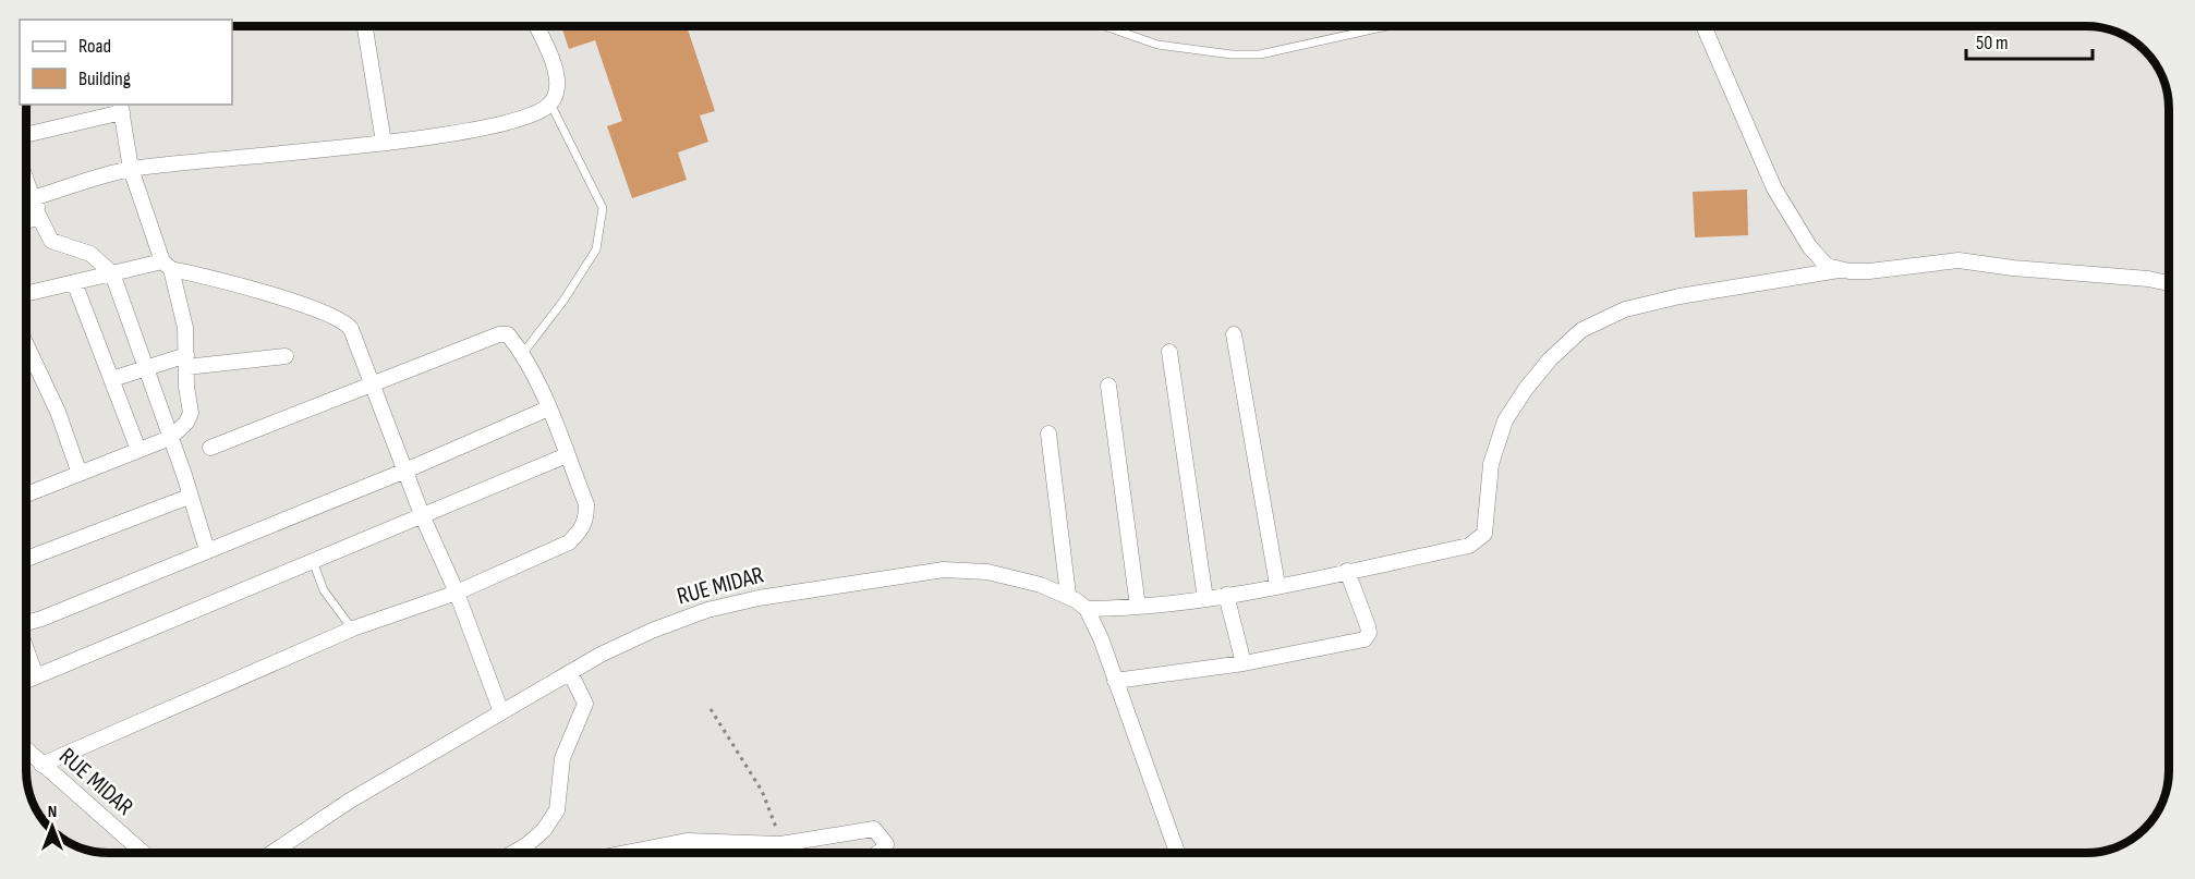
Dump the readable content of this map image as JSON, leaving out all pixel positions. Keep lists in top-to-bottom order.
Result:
{
  "streets": {
    "street": ["RUE MIDAR"]
  },
  "legend": ["Road", "Building"],
  "scale_bar": "50 m",
  "north": "top"
}
